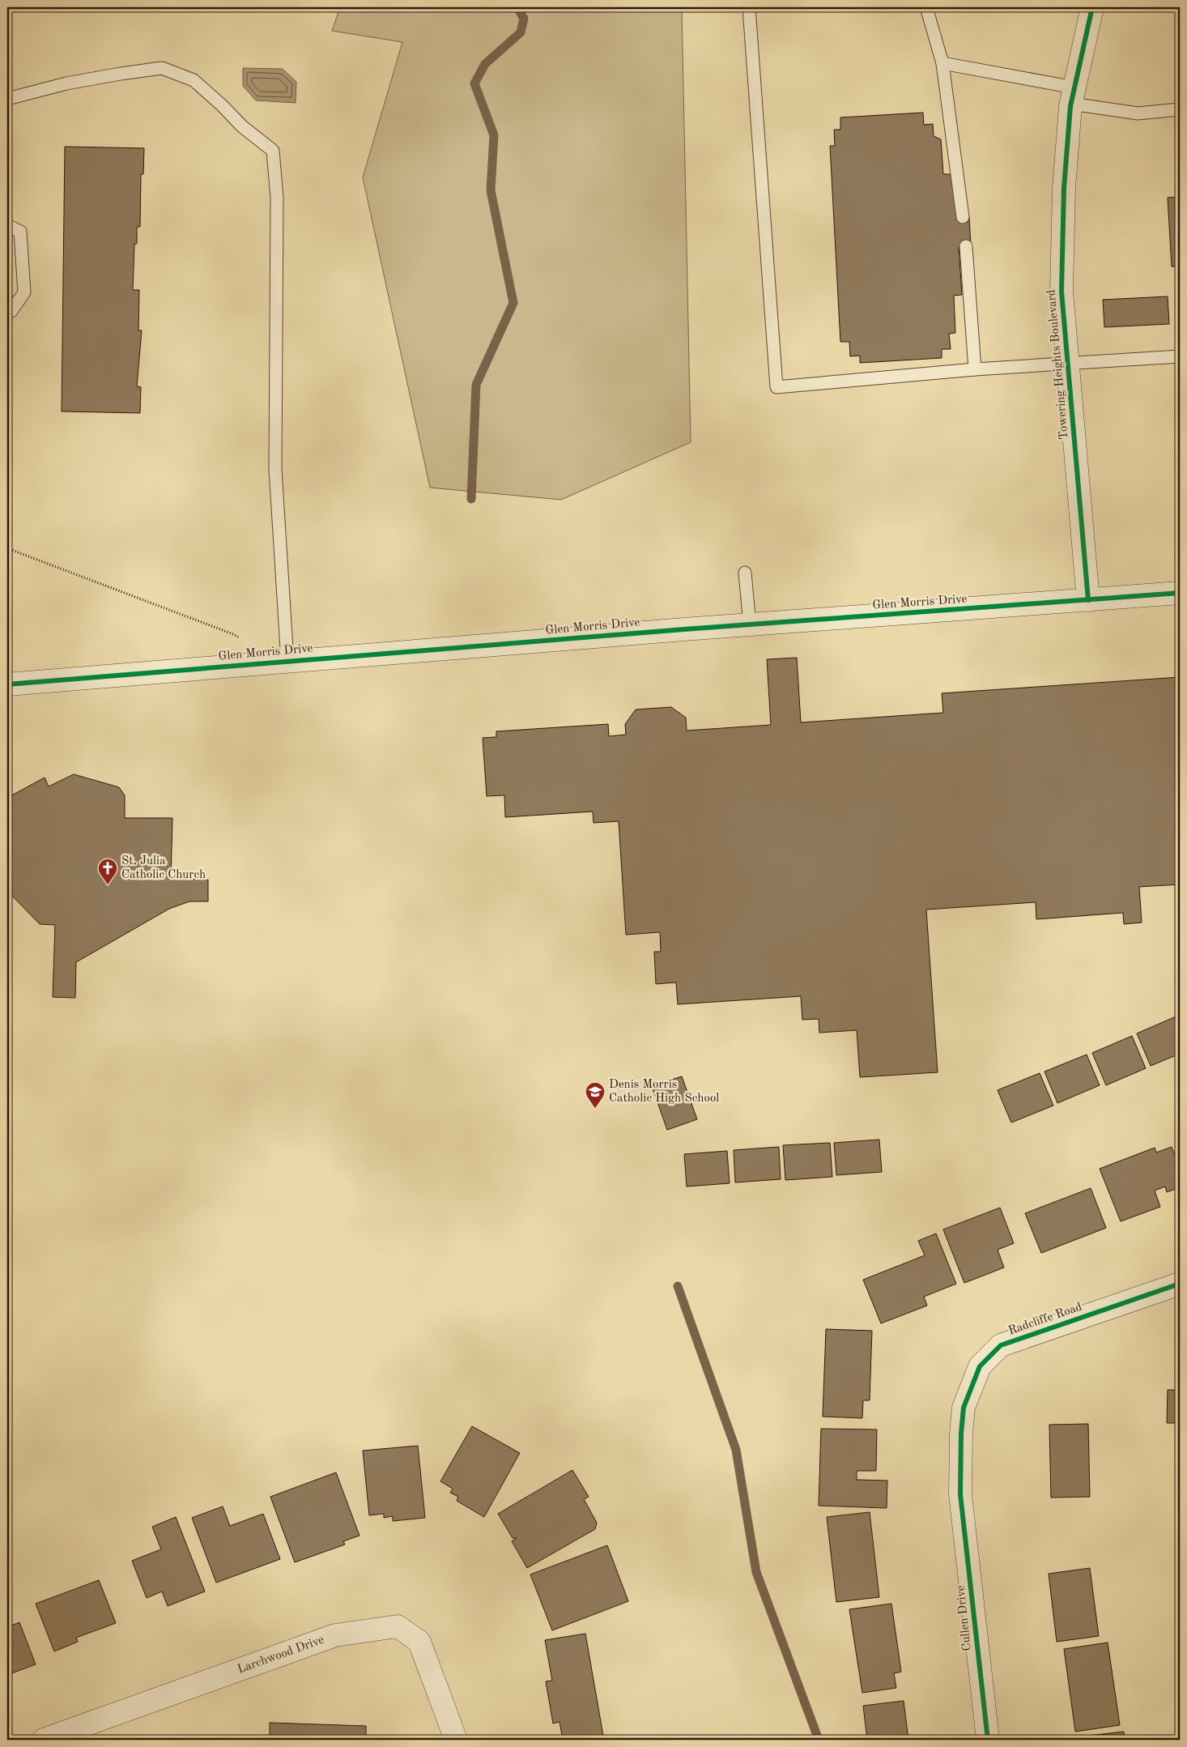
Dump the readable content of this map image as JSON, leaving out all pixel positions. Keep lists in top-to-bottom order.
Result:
{
  "streets": {
    "street": [
      "Towering Heights Boulevard",
      "Glen Morris Drive",
      "Radcliffe Road",
      "Cullen Drive",
      "Larchwood Drive"
    ]
  },
  "crossings": [
    ["Towering Heights Boulevard", "Glen Morris Drive"],
    ["Radcliffe Road", "Cullen Drive"]
  ],
  "places": {
    "church": ["St. Julia Catholic Church"],
    "school or university": ["Denis Morris Catholic High School"]
  }
}
